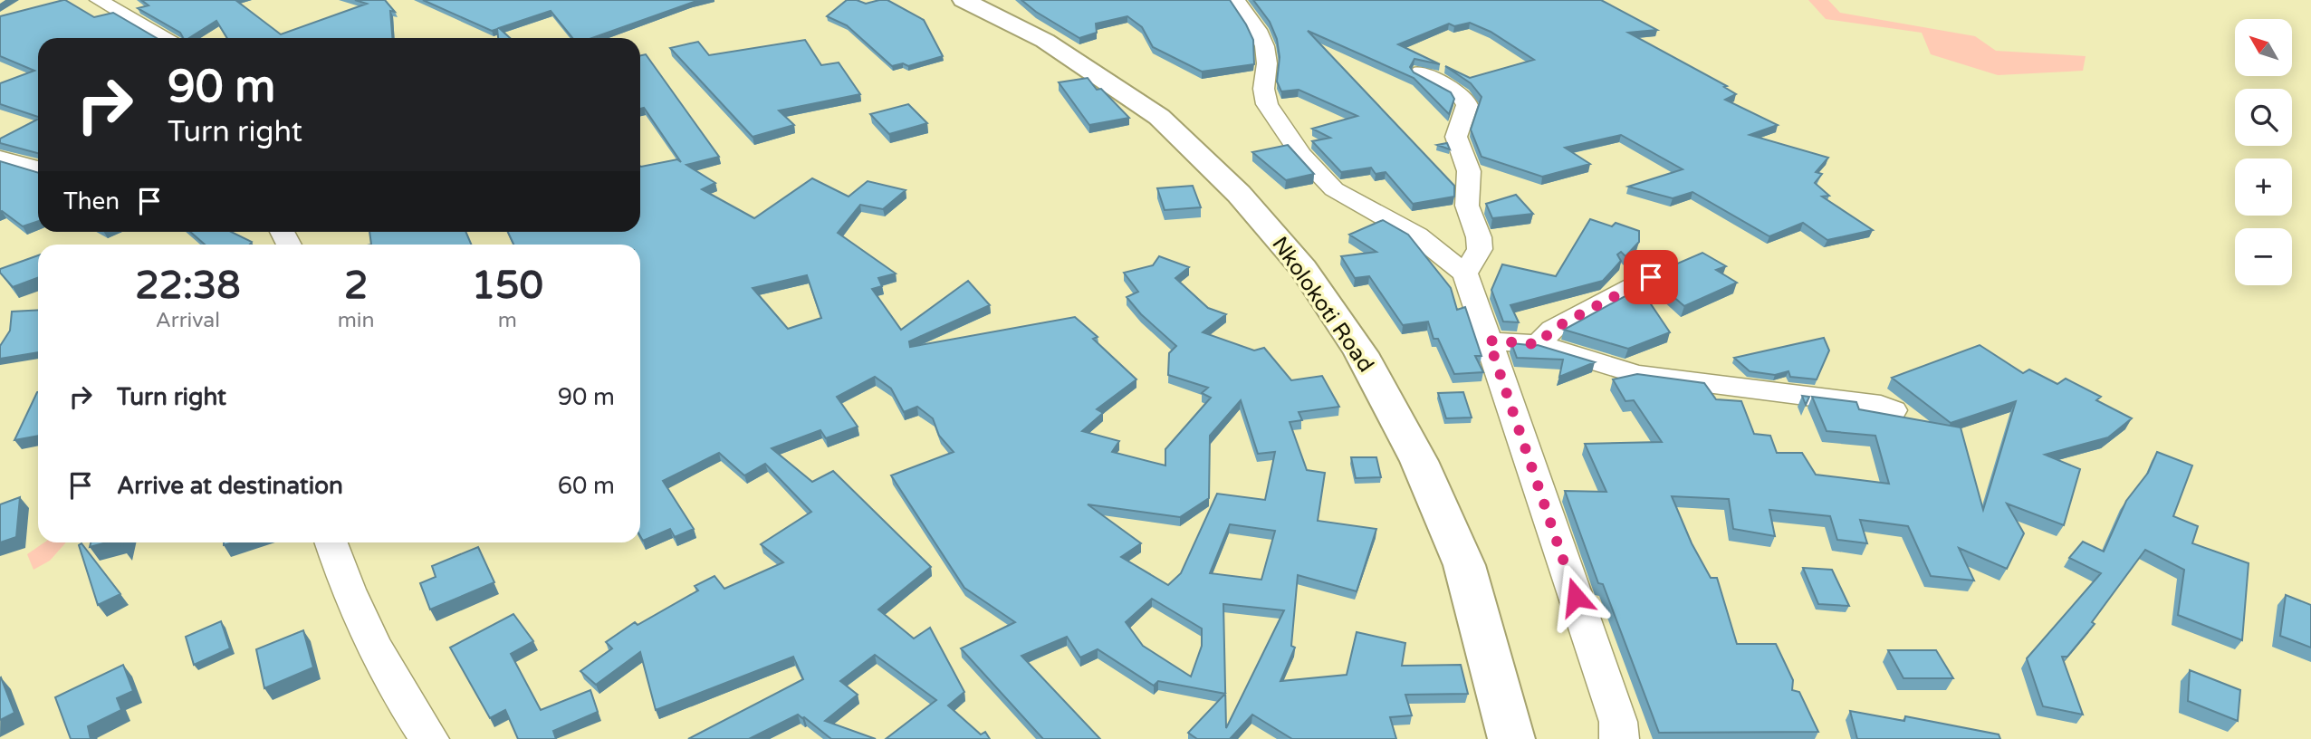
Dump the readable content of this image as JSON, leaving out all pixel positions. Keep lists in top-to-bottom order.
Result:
{
  "streets": {
    "main road": ["Nkolokoti Road"]
  },
  "north": "top left",
  "page": {
    "map_buttons": ["+", "−"],
    "turn": ["90 m", "Turn right"],
    "then": "Then",
    "eta": [
      "22:38",
      "Arrival",
      "2",
      "min",
      "150",
      "m"
    ],
    "list": [
      {
        "name": "Turn right",
        "value": "90 m"
      },
      {
        "name": "Arrive at destination",
        "value": "60 m"
      }
    ]
  }
}
